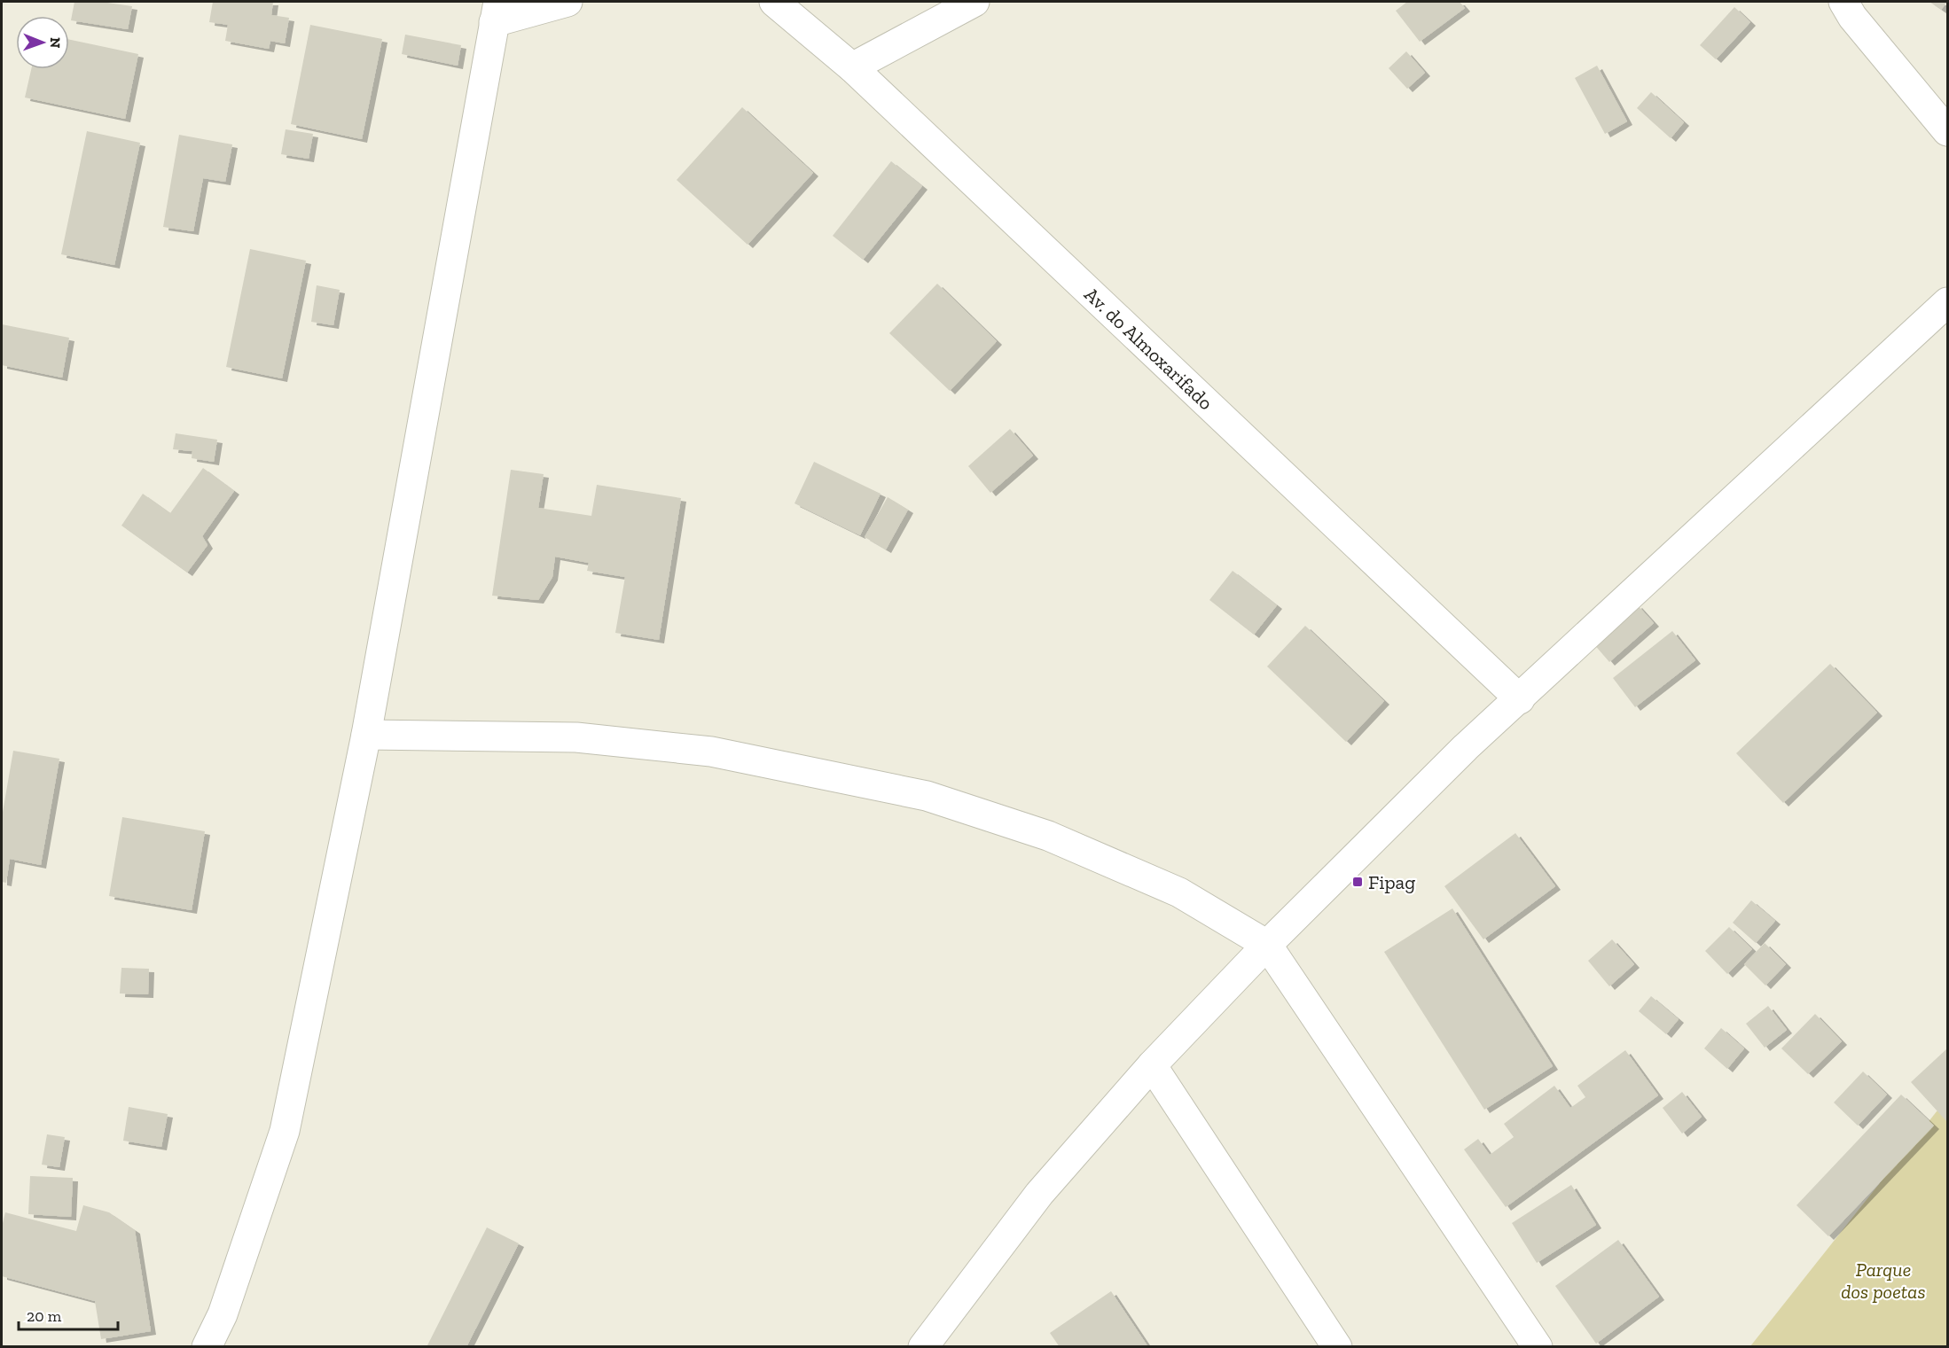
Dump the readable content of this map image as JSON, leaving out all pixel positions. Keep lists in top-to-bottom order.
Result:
{
  "streets": {
    "street": ["Av. do Almoxarifado"]
  },
  "parks": ["Parque dos poetas"],
  "places": {
    "transit": ["Fipag"]
  },
  "scale_bar": "20 m",
  "north": "right"
}
